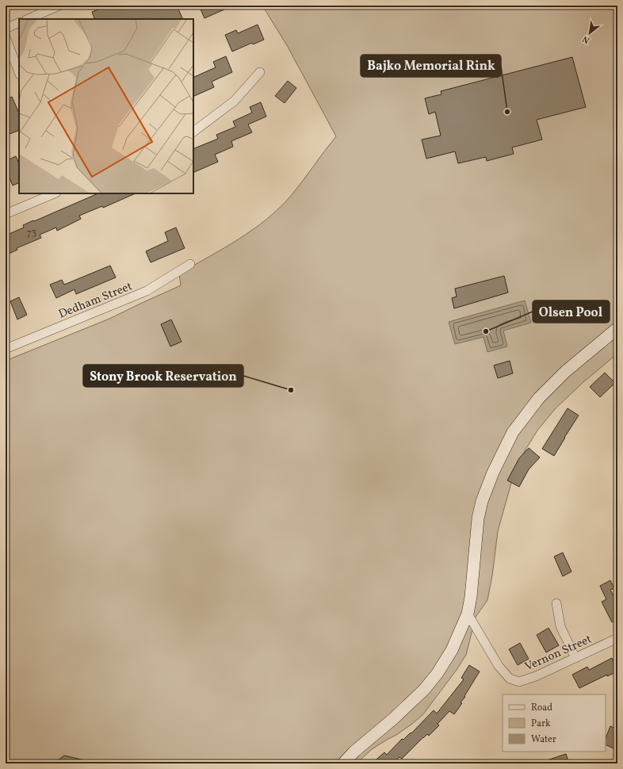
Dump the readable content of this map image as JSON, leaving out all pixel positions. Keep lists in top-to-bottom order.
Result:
{
  "streets": {
    "street": ["Dedham Street", "Vernon Street"]
  },
  "places": ["Bajko Memorial Rink", "Olsen Pool", "Stony Brook Reservation"],
  "house_numbers": ["73"],
  "legend": ["Road", "Park", "Water"],
  "north": "bottom left"
}
